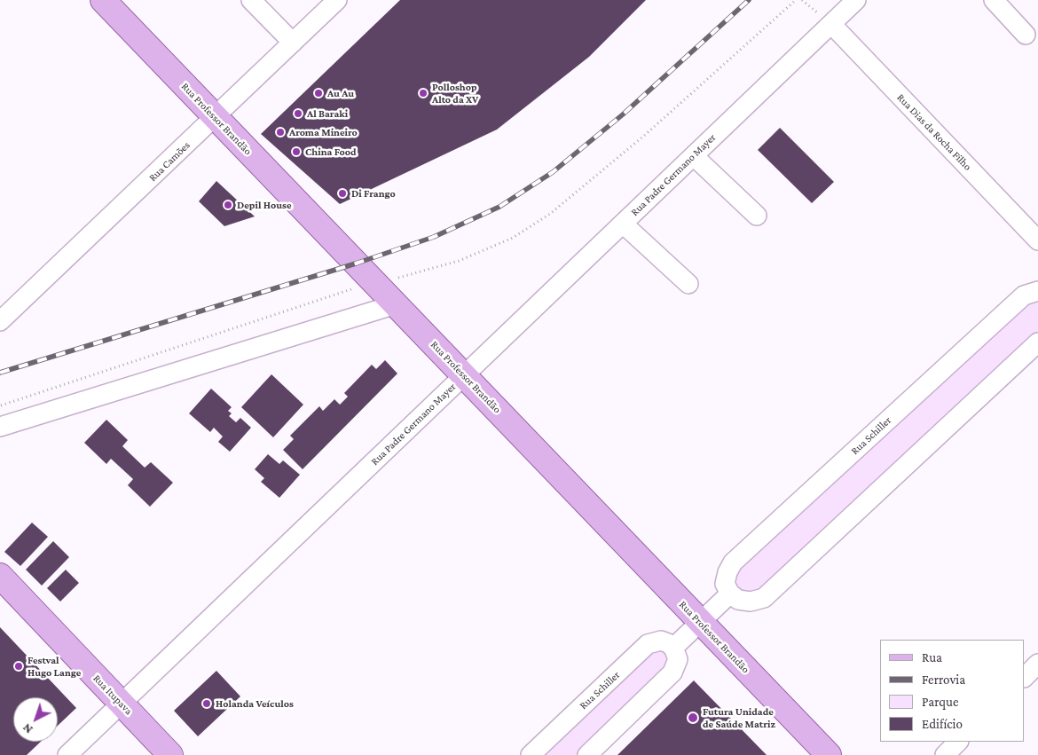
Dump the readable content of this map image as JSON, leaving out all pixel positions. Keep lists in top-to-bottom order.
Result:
{
  "streets": {
    "main road": ["Rua Professor Brandão", "Rua Itupava"],
    "street": [
      "Rua Dias da Rocha Filho",
      "Rua Camões",
      "Rua Padre Germano Mayer",
      "Rua Schiller"
    ]
  },
  "crossings": [
    ["Rua Professor Brandão", "Rua Camões"],
    ["Rua Professor Brandão", "Rua Padre Germano Mayer"],
    ["Rua Dias da Rocha Filho", "Rua Padre Germano Mayer"],
    ["Rua Padre Germano Mayer", "Rua Itupava"]
  ],
  "places": [
    "Au Au",
    "Polloshop Alto da XV",
    "Al Baraki",
    "Aroma Mineiro",
    "China Food",
    "Di Frango",
    "Depil House",
    "Festval Hugo Lange",
    "Holanda Veículos",
    "Futura Unidade de Saúde Matriz"
  ],
  "legend": [
    "Rua",
    "Ferrovia",
    "Parque",
    "Edifício"
  ],
  "north": "bottom left"
}
